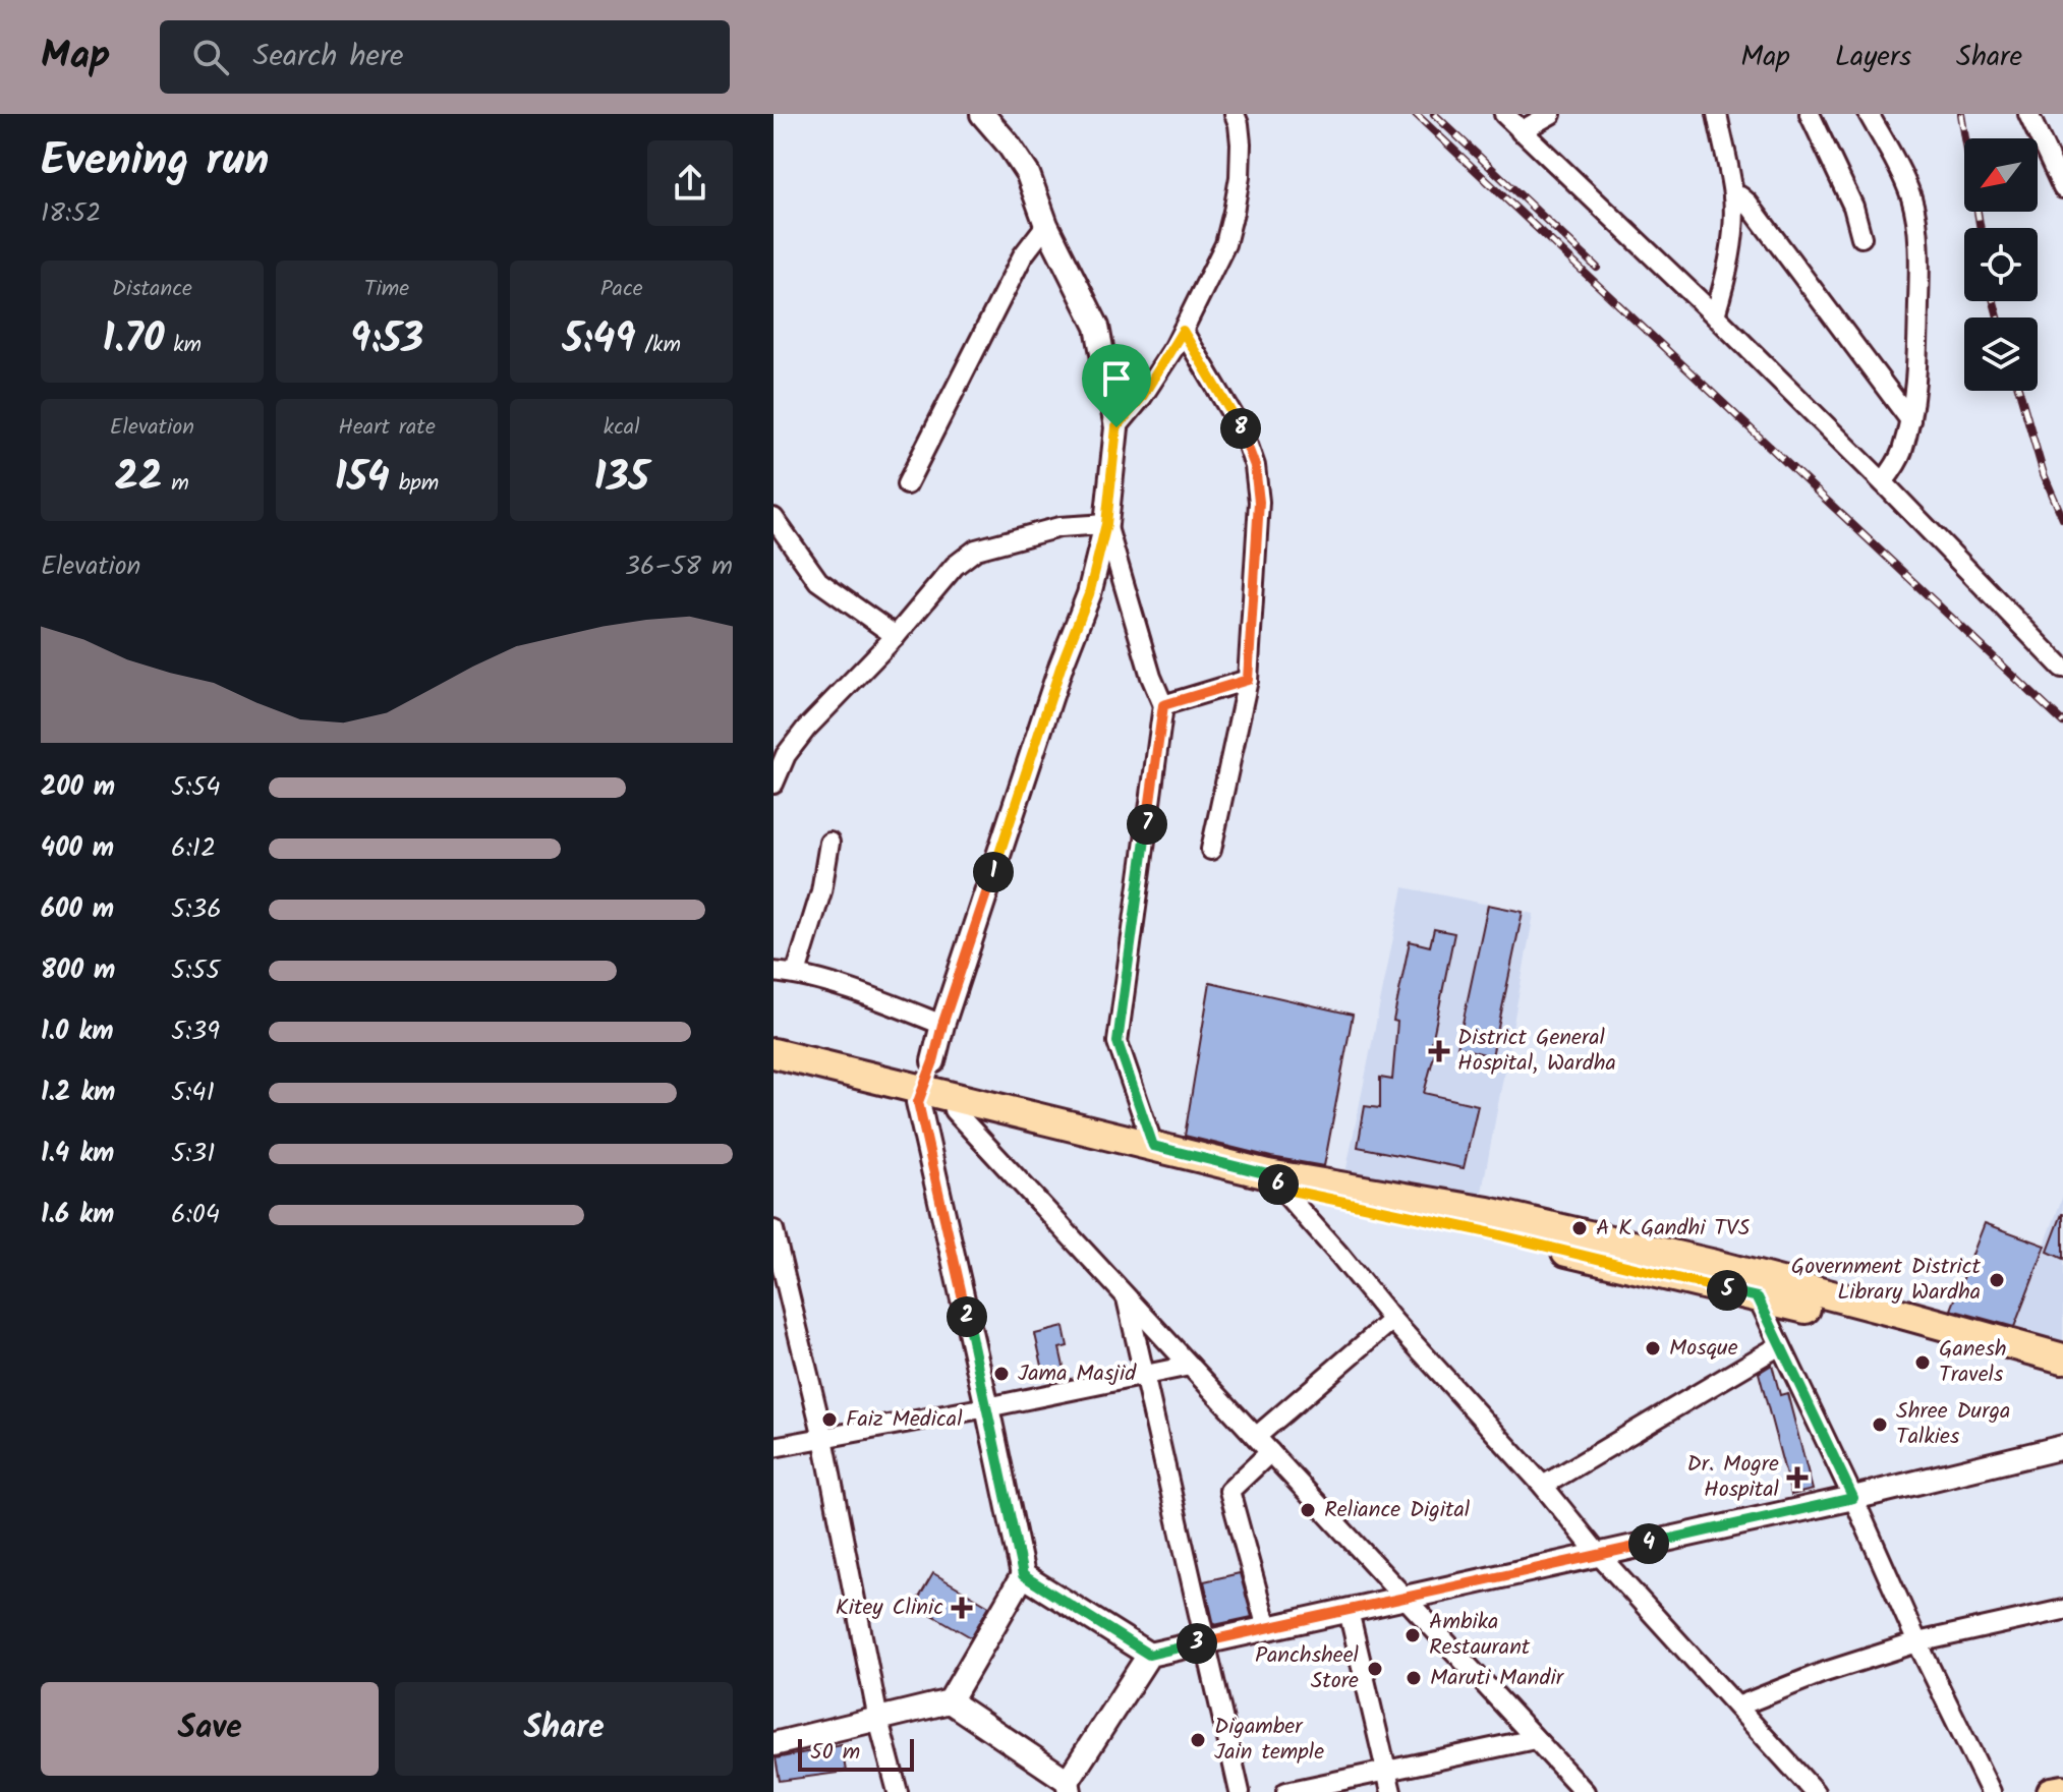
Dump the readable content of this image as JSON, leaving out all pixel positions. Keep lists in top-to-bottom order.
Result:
{
  "places": {
    "health": ["District General Hospital, Wardha", "Dr. Mogre Hospital", "Kitey Clinic"],
    "other": [
      "A K Gandhi TVS",
      "Government District Library Wardha",
      "Mosque",
      "Ganesh Travels",
      "Jama Masjid",
      "Faiz Medical",
      "Shree Durga Talkies",
      "Reliance Digital",
      "Ambika Restaurant",
      "Panchsheel Store",
      "Maruti Mandir",
      "Digamber Jain temple"
    ]
  },
  "scale_bar": "50 m",
  "north": "bottom left",
  "page": {
    "header": "Map",
    "search": "Search here",
    "nav": ["Map", "Layers", "Share"],
    "heading": ["Evening run", "18:52"],
    "stats": [
      ["Distance", "1.70 km"],
      ["Time", "9:53"],
      ["Pace", "5:49 /km"],
      ["Elevation", "22 m"],
      ["Heart rate", "154 bpm"],
      ["kcal", "135"]
    ],
    "pins": [
      "8",
      "7",
      "1",
      "6",
      "5",
      "2",
      "4",
      "3"
    ],
    "chart": ["Elevation", "36–58 m"],
    "list": [
      {
        "name": "200 m",
        "note": "5:54"
      },
      {
        "name": "400 m",
        "note": "6:12"
      },
      {
        "name": "600 m",
        "note": "5:36"
      },
      {
        "name": "800 m",
        "note": "5:55"
      },
      {
        "name": "1.0 km",
        "note": "5:39"
      },
      {
        "name": "1.2 km",
        "note": "5:41"
      },
      {
        "name": "1.4 km",
        "note": "5:31"
      },
      {
        "name": "1.6 km",
        "note": "6:04"
      }
    ],
    "buttons": ["Save", "Share"],
    "scale": "50 m"
  }
}
